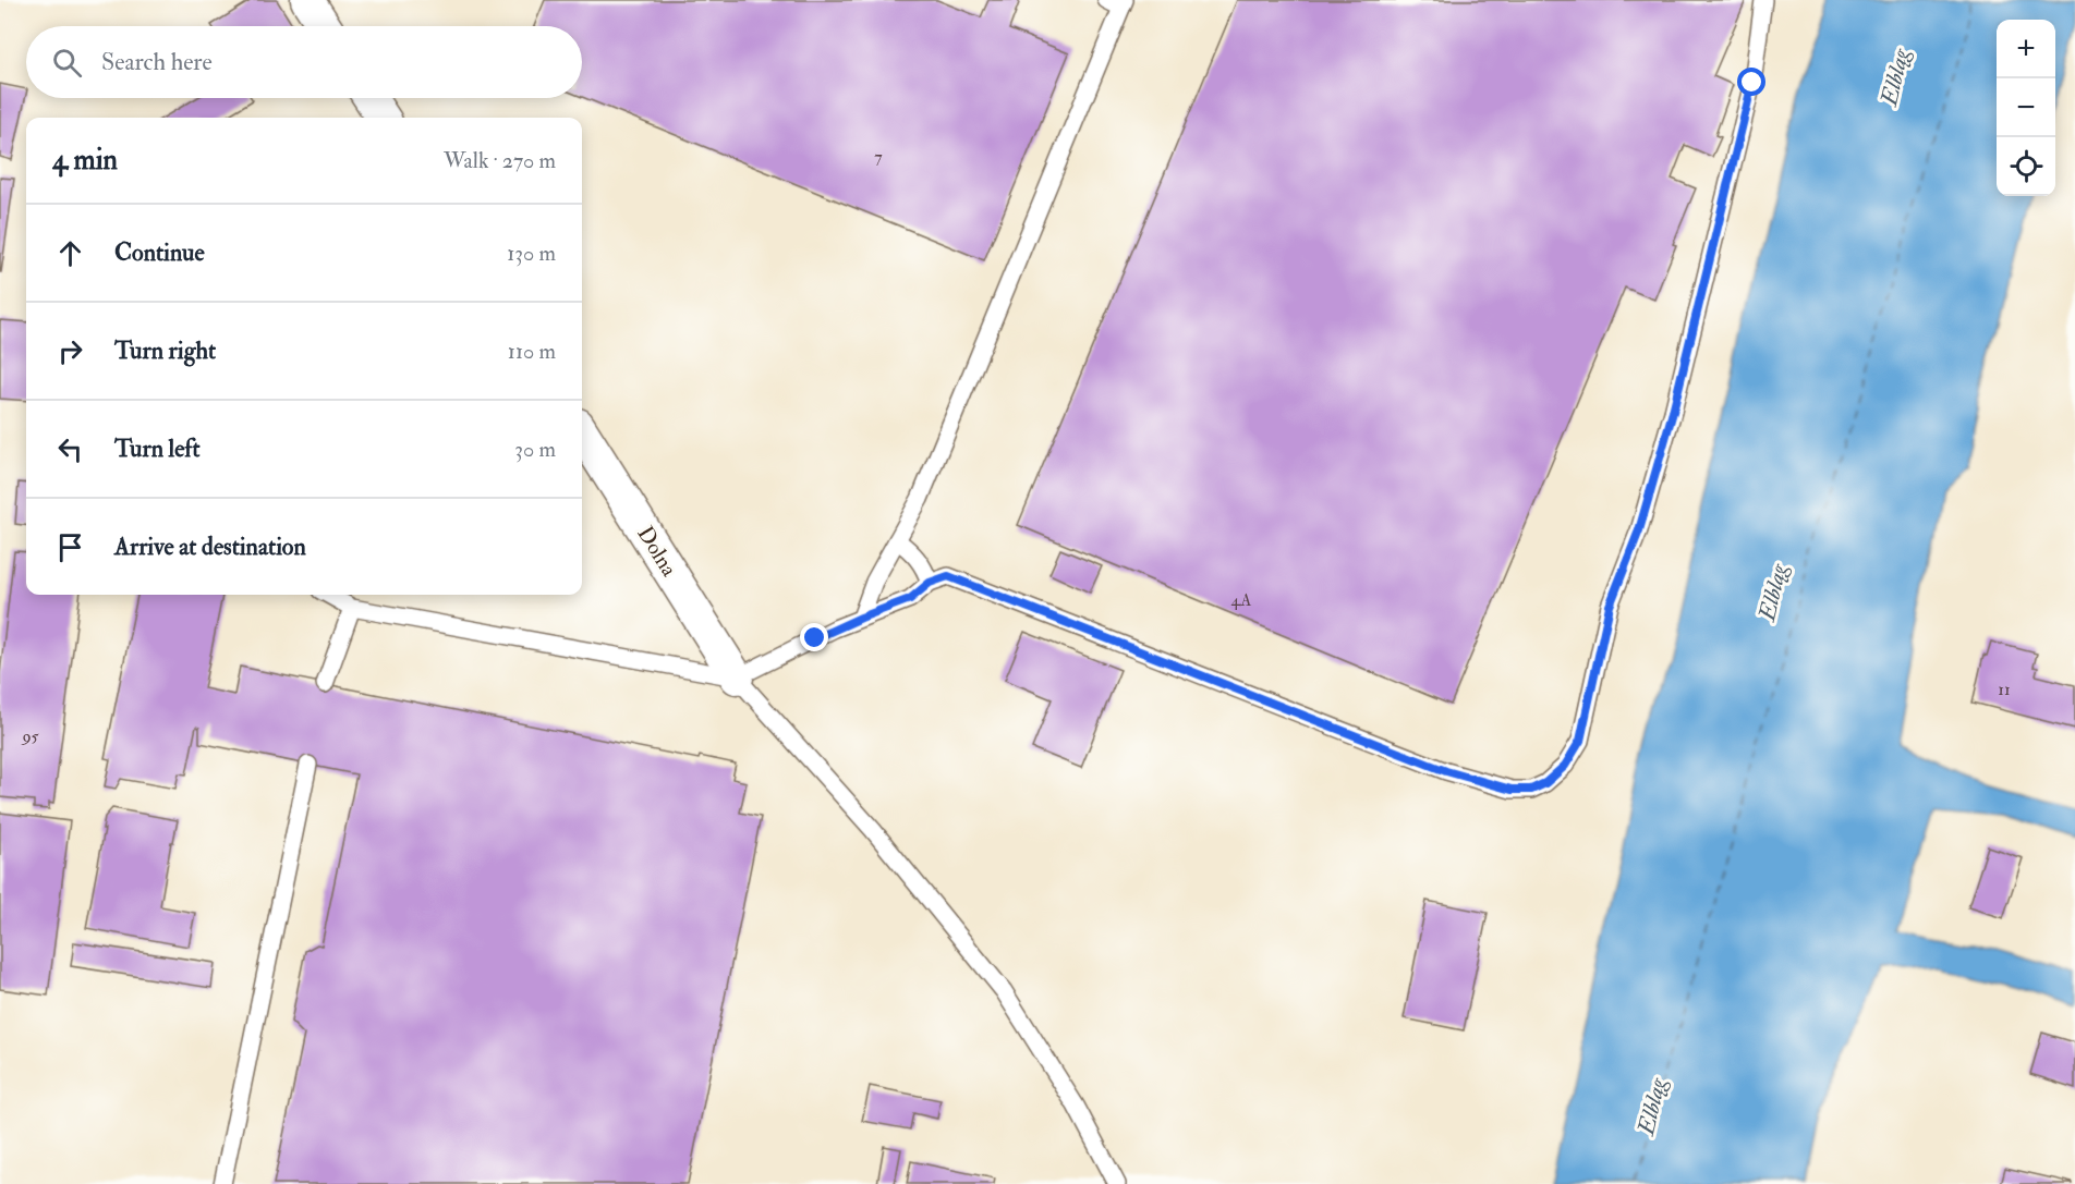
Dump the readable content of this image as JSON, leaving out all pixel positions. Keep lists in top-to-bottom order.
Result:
{
  "streets": {
    "street": ["Dolna"]
  },
  "water": ["Elbląg"],
  "house_numbers": [
    "7",
    "4A",
    "11",
    "95"
  ],
  "page": {
    "map_buttons": ["+", "−"],
    "search": "Search here",
    "heading": ["4 min", "Walk · 270 m"],
    "list": [
      ["Continue", "130 m"],
      ["Turn right", "110 m"],
      ["Turn left", "30 m"],
      "Arrive at destination"
    ]
  }
}
